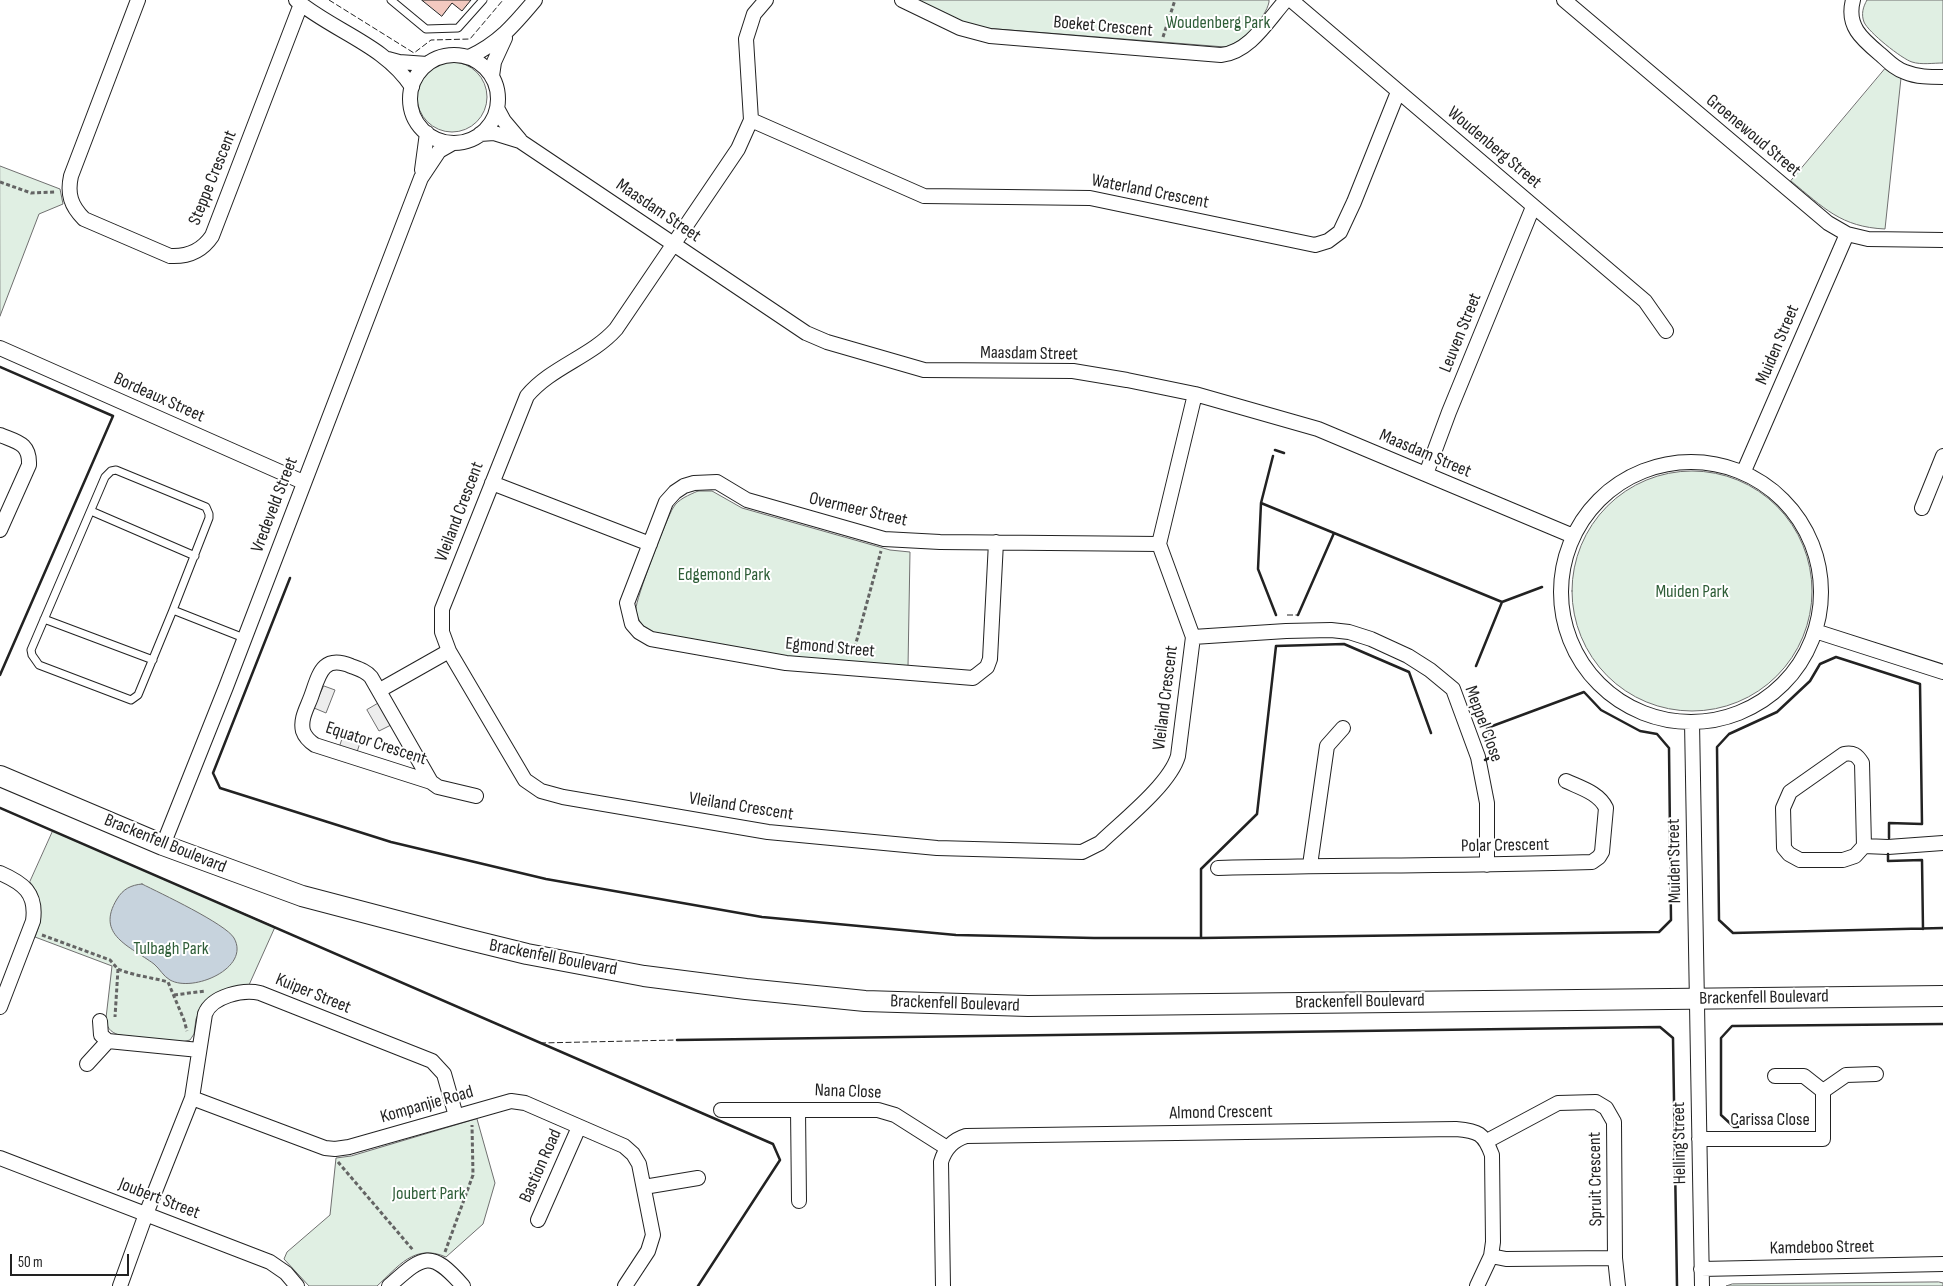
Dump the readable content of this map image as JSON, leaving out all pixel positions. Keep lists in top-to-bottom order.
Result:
{
  "streets": {
    "street": [
      "Boeket Crescent",
      "Groenewoud Street",
      "Woudenberg Street",
      "Steppe Crescent",
      "Waterland Crescent",
      "Maasdam Street",
      "Leuven Street",
      "Muiden Street",
      "Bordeaux Street",
      "Vredeveld Street",
      "Overmeer Street",
      "Vleiland Crescent",
      "Egmond Street",
      "Meppel Close",
      "Equator Crescent",
      "Brackenfell Boulevard",
      "Polar Crescent",
      "Kuiper Street",
      "Nana Close",
      "Kompanjie Road",
      "Almond Crescent",
      "Carissa Close",
      "Helling Street",
      "Bastion Road",
      "Spruit Crescent",
      "Joubert Street",
      "Kamdeboo Street"
    ]
  },
  "crossings": [
    ["Groenewoud Street", "Muiden Street"],
    ["Woudenberg Street", "Waterland Crescent"],
    ["Woudenberg Street", "Leuven Street"],
    ["Maasdam Street", "Leuven Street"],
    ["Maasdam Street", "Vredeveld Street"],
    ["Maasdam Street", "Vleiland Crescent"],
    ["Muiden Street", "Brackenfell Boulevard"],
    ["Muiden Street", "Helling Street"],
    ["Bordeaux Street", "Vredeveld Street"],
    ["Vredeveld Street", "Brackenfell Boulevard"],
    ["Overmeer Street", "Vleiland Crescent"],
    ["Overmeer Street", "Egmond Street"],
    ["Vleiland Crescent", "Meppel Close"],
    ["Meppel Close", "Polar Crescent"],
    ["Brackenfell Boulevard", "Helling Street"],
    ["Kuiper Street", "Kompanjie Road"],
    ["Kuiper Street", "Joubert Street"],
    ["Nana Close", "Almond Crescent"],
    ["Kompanjie Road", "Bastion Road"],
    ["Almond Crescent", "Spruit Crescent"],
    ["Carissa Close", "Helling Street"],
    ["Helling Street", "Kamdeboo Street"]
  ],
  "parks": [
    "Woudenberg Park",
    "Edgemond Park",
    "Muiden Park",
    "Tulbagh Park",
    "Joubert Park"
  ],
  "scale_bar": "50 m"
}
